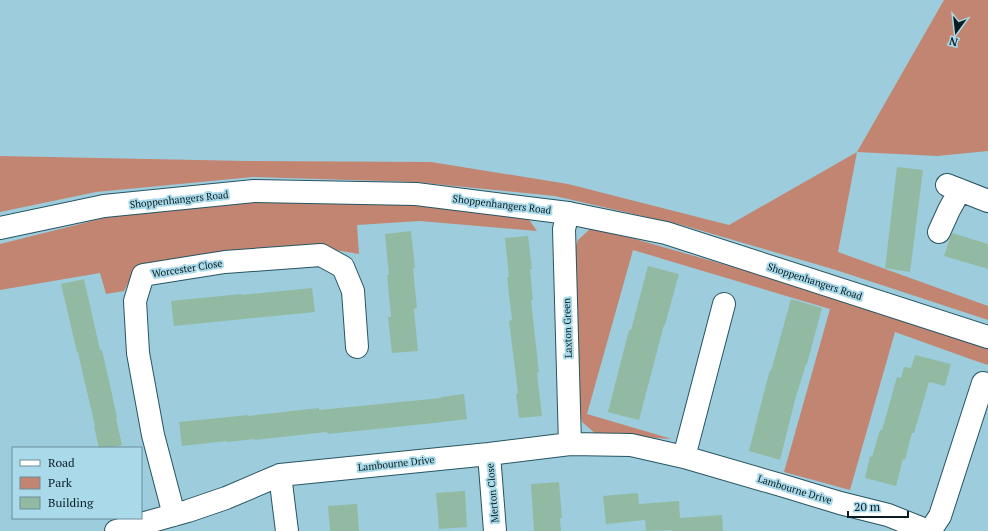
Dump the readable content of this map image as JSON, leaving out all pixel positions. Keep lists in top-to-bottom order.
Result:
{
  "streets": {
    "street": [
      "Shoppenhangers Road",
      "Worcester Close",
      "Laxton Green",
      "Lambourne Drive",
      "Merton Close"
    ]
  },
  "crossings": [
    ["Shoppenhangers Road", "Laxton Green"],
    ["Worcester Close", "Lambourne Drive"],
    ["Laxton Green", "Lambourne Drive"],
    ["Lambourne Drive", "Merton Close"]
  ],
  "legend": ["Road", "Park", "Building"],
  "scale_bar": "20 m",
  "north": "bottom"
}
